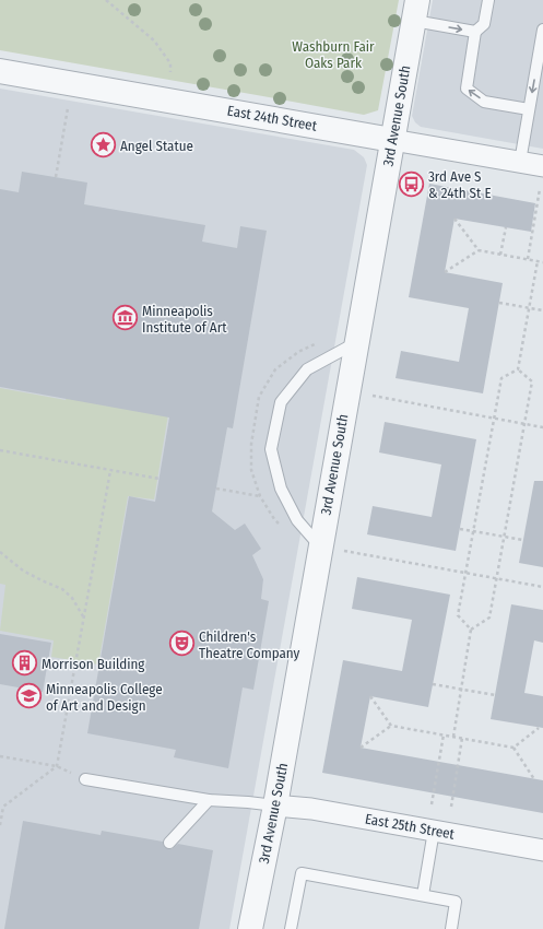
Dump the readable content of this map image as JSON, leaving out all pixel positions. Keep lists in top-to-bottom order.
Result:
{
  "streets": {
    "street": ["3rd Avenue South", "East 24th Street", "East 25th Street"]
  },
  "crossings": [
    ["3rd Avenue South", "East 24th Street"],
    ["3rd Avenue South", "East 25th Street"]
  ],
  "parks": ["Washburn Fair Oaks Park"],
  "places": {
    "place": ["Angel Statue"],
    "bus stop": ["3rd Ave S & 24th St E"],
    "museum": ["Minneapolis Institute of Art"],
    "theatre": ["Children's Theatre Company"],
    "building": ["Morrison Building"],
    "school or university": ["Minneapolis College of Art and Design"]
  }
}
